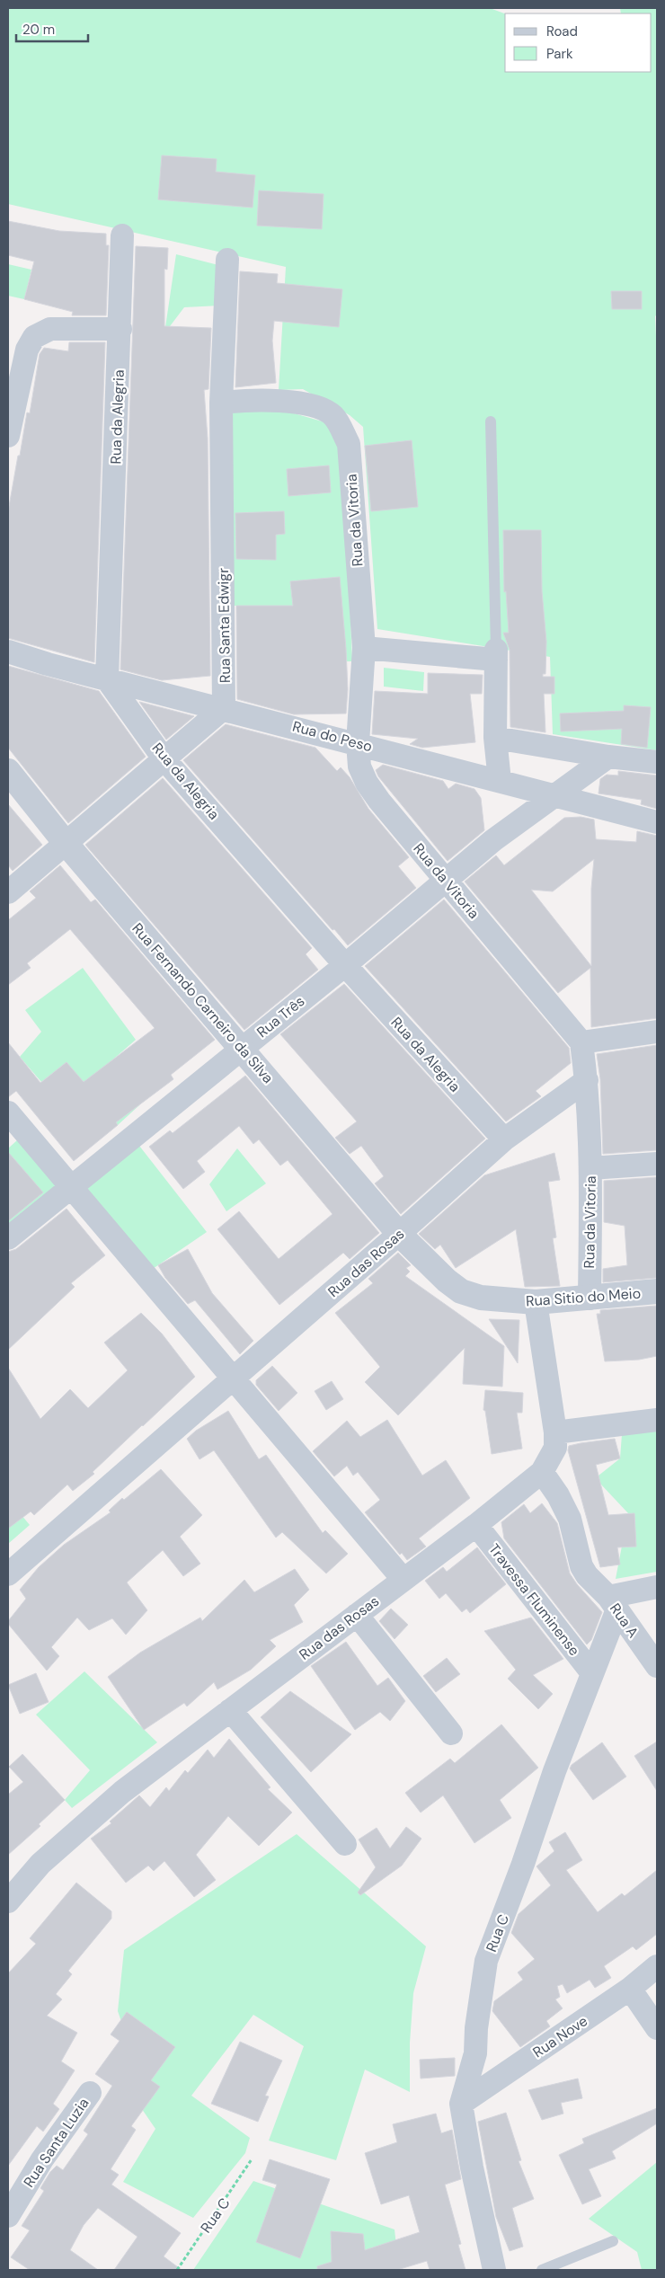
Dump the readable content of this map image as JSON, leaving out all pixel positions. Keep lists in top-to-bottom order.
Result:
{
  "streets": {
    "street": [
      "Rua da Alegria",
      "Rua da Vitoria",
      "Rua Santa Edwigr",
      "Rua do Peso",
      "Rua Fernando Carneiro da Silva",
      "Rua Três",
      "Rua das Rosas",
      "Rua Sitio do Meio",
      "Travessa Fluminense",
      "Rua A",
      "Rua C",
      "Rua Nove",
      "Rua Santa Luzia"
    ]
  },
  "crossings": [
    ["Rua da Alegria", "Rua do Peso"],
    ["Rua da Alegria", "Rua Três"],
    ["Rua da Alegria", "Rua das Rosas"],
    ["Rua da Vitoria", "Rua Santa Edwigr"],
    ["Rua da Vitoria", "Rua do Peso"],
    ["Rua da Vitoria", "Rua Três"],
    ["Rua da Vitoria", "Rua das Rosas"],
    ["Rua da Vitoria", "Rua Sitio do Meio"],
    ["Rua Santa Edwigr", "Rua do Peso"],
    ["Rua do Peso", "Rua Três"],
    ["Rua Fernando Carneiro da Silva", "Rua Três"],
    ["Rua Fernando Carneiro da Silva", "Rua das Rosas"],
    ["Rua Fernando Carneiro da Silva", "Rua Sitio do Meio"],
    ["Rua das Rosas", "Rua Sitio do Meio"],
    ["Rua das Rosas", "Travessa Fluminense"],
    ["Rua das Rosas", "Rua A"],
    ["Travessa Fluminense", "Rua C"],
    ["Rua A", "Rua C"],
    ["Rua C", "Rua Nove"]
  ],
  "legend": ["Road", "Park"],
  "scale_bar": "20 m"
}
